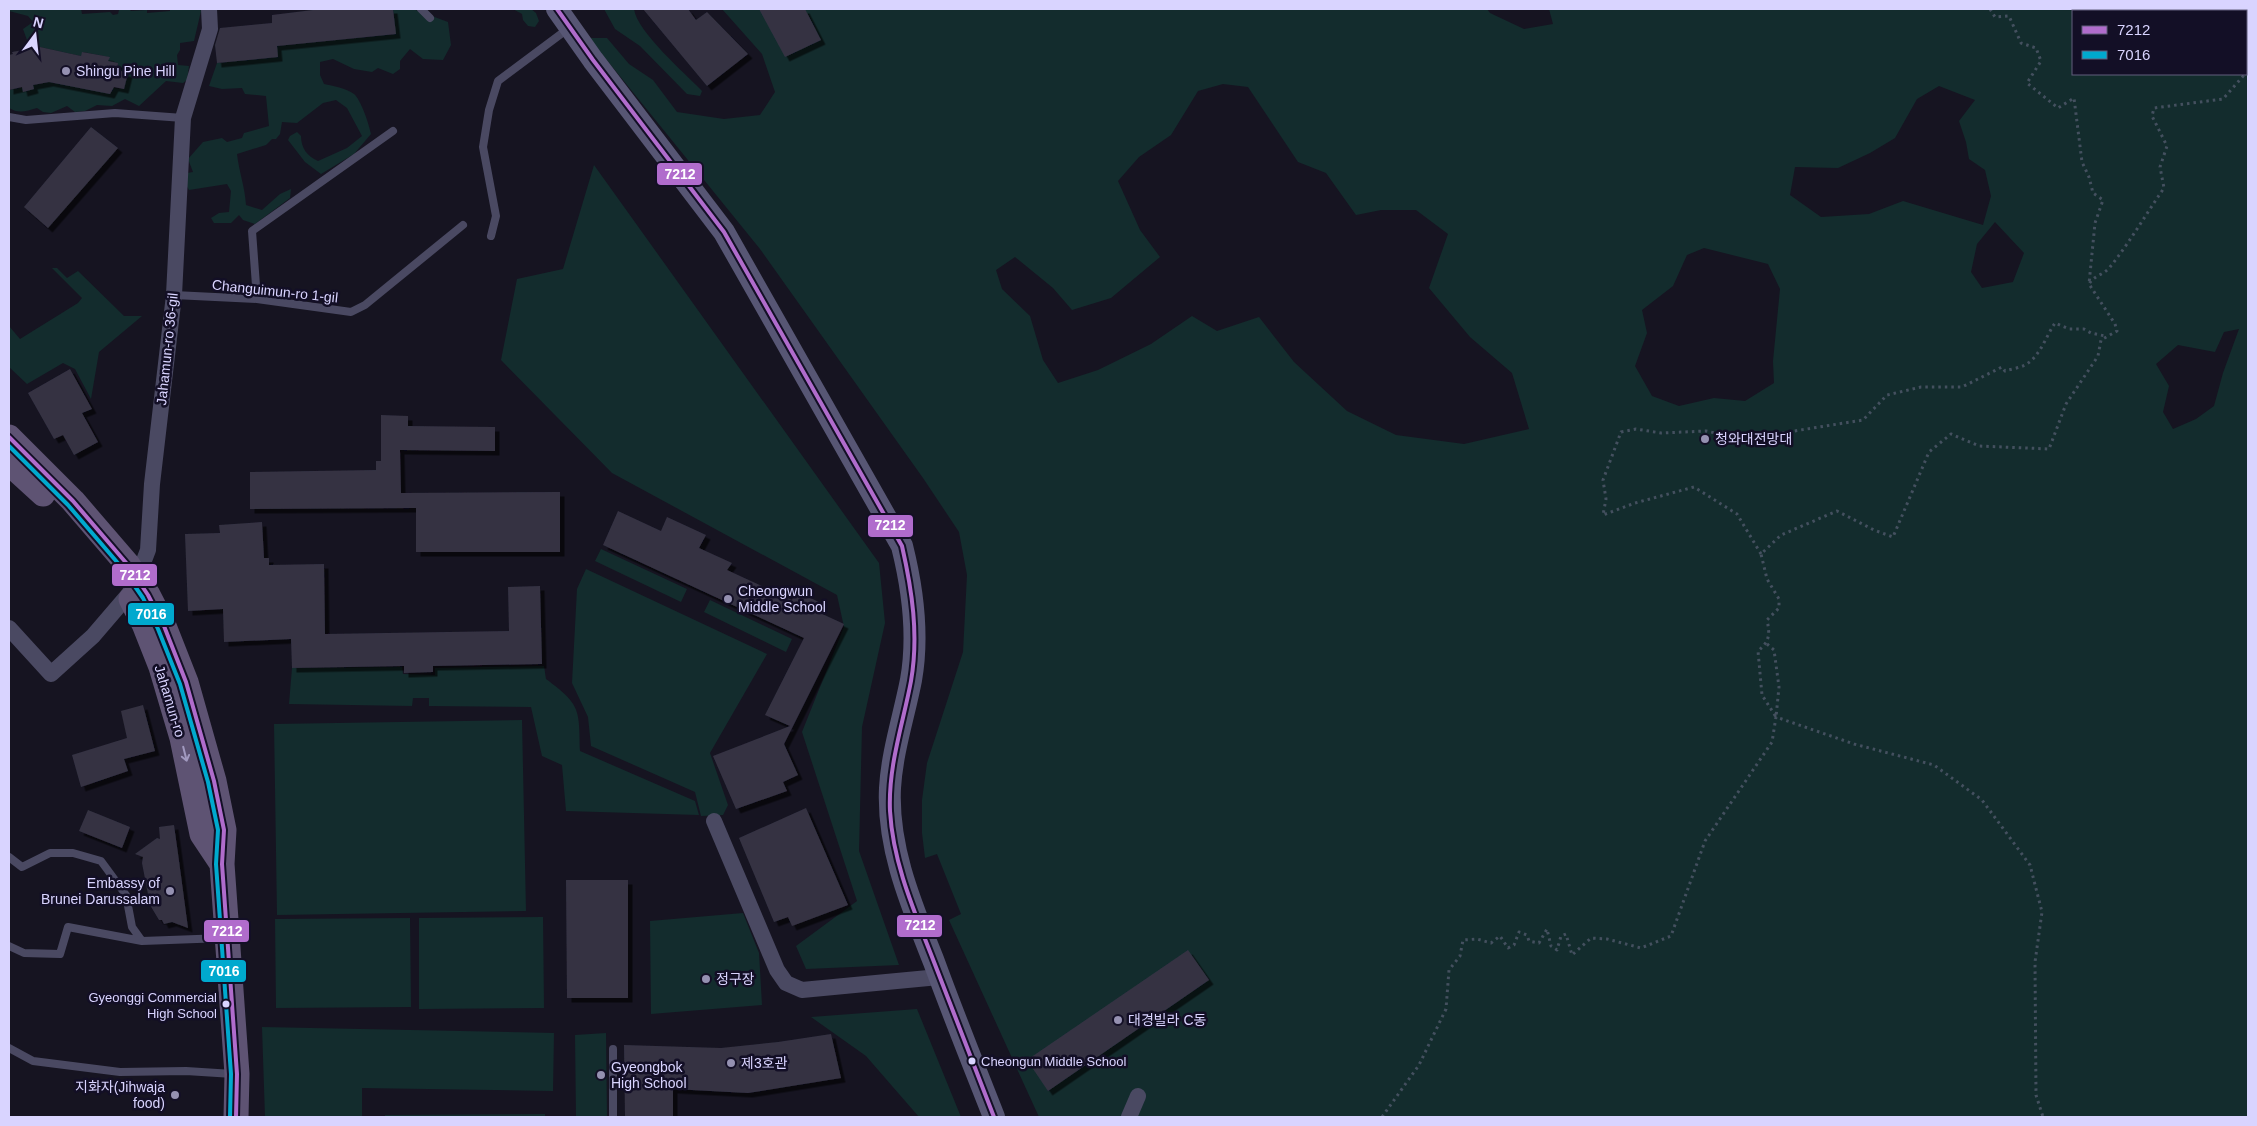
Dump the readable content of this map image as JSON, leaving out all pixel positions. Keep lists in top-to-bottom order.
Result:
{
  "streets": {
    "main road": ["Jahamun-ro"],
    "street": ["Jahamun-ro 36-gil"],
    "lane": ["Changuimun-ro 1-gil"]
  },
  "crossings": [
    ["Changuimun-ro 1-gil", "Jahamun-ro 36-gil"],
    ["Jahamun-ro 36-gil", "Jahamun-ro"]
  ],
  "places": [
    "Shingu Pine Hill",
    "청와대전망대",
    "Cheongwun Middle School",
    "Embassy of Brunei Darussalam",
    "정구장",
    "Gyeonggi Commercial High School",
    "대경빌라 C동",
    "Cheongun Middle School",
    "제3호관",
    "Gyeongbok High School",
    "지화자(Jihwaja food)"
  ],
  "lines": ["transit line 7212", "transit line 7016"],
  "legend": ["7212", "7016"],
  "north": "top"
}
